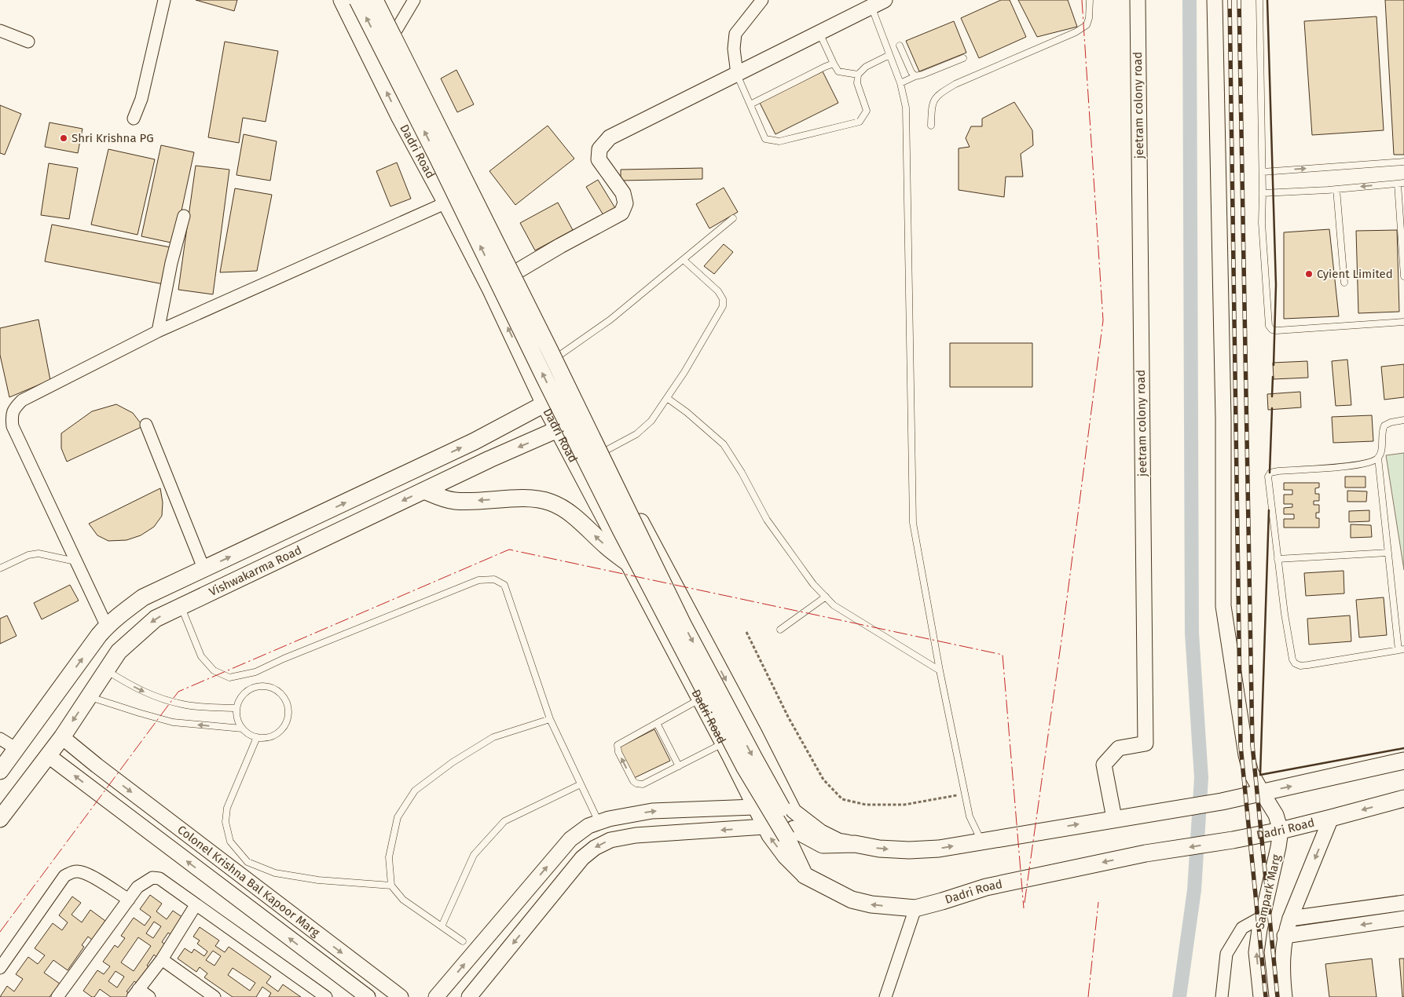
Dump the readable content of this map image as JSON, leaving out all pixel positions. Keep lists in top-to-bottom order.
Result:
{
  "streets": {
    "main road": ["Dadri Road", "Vishwakarma Road"],
    "street": ["jeetram colony road", "Colonel Krishna Bal Kapoor Marg", "Sampark Marg"]
  },
  "crossings": [
    ["Dadri Road", "Vishwakarma Road"],
    ["Dadri Road", "Sampark Marg"],
    ["Vishwakarma Road", "Colonel Krishna Bal Kapoor Marg"]
  ],
  "one_way": ["Dadri Road"],
  "places": ["Shri Krishna PG", "Cyient Limited"]
}
